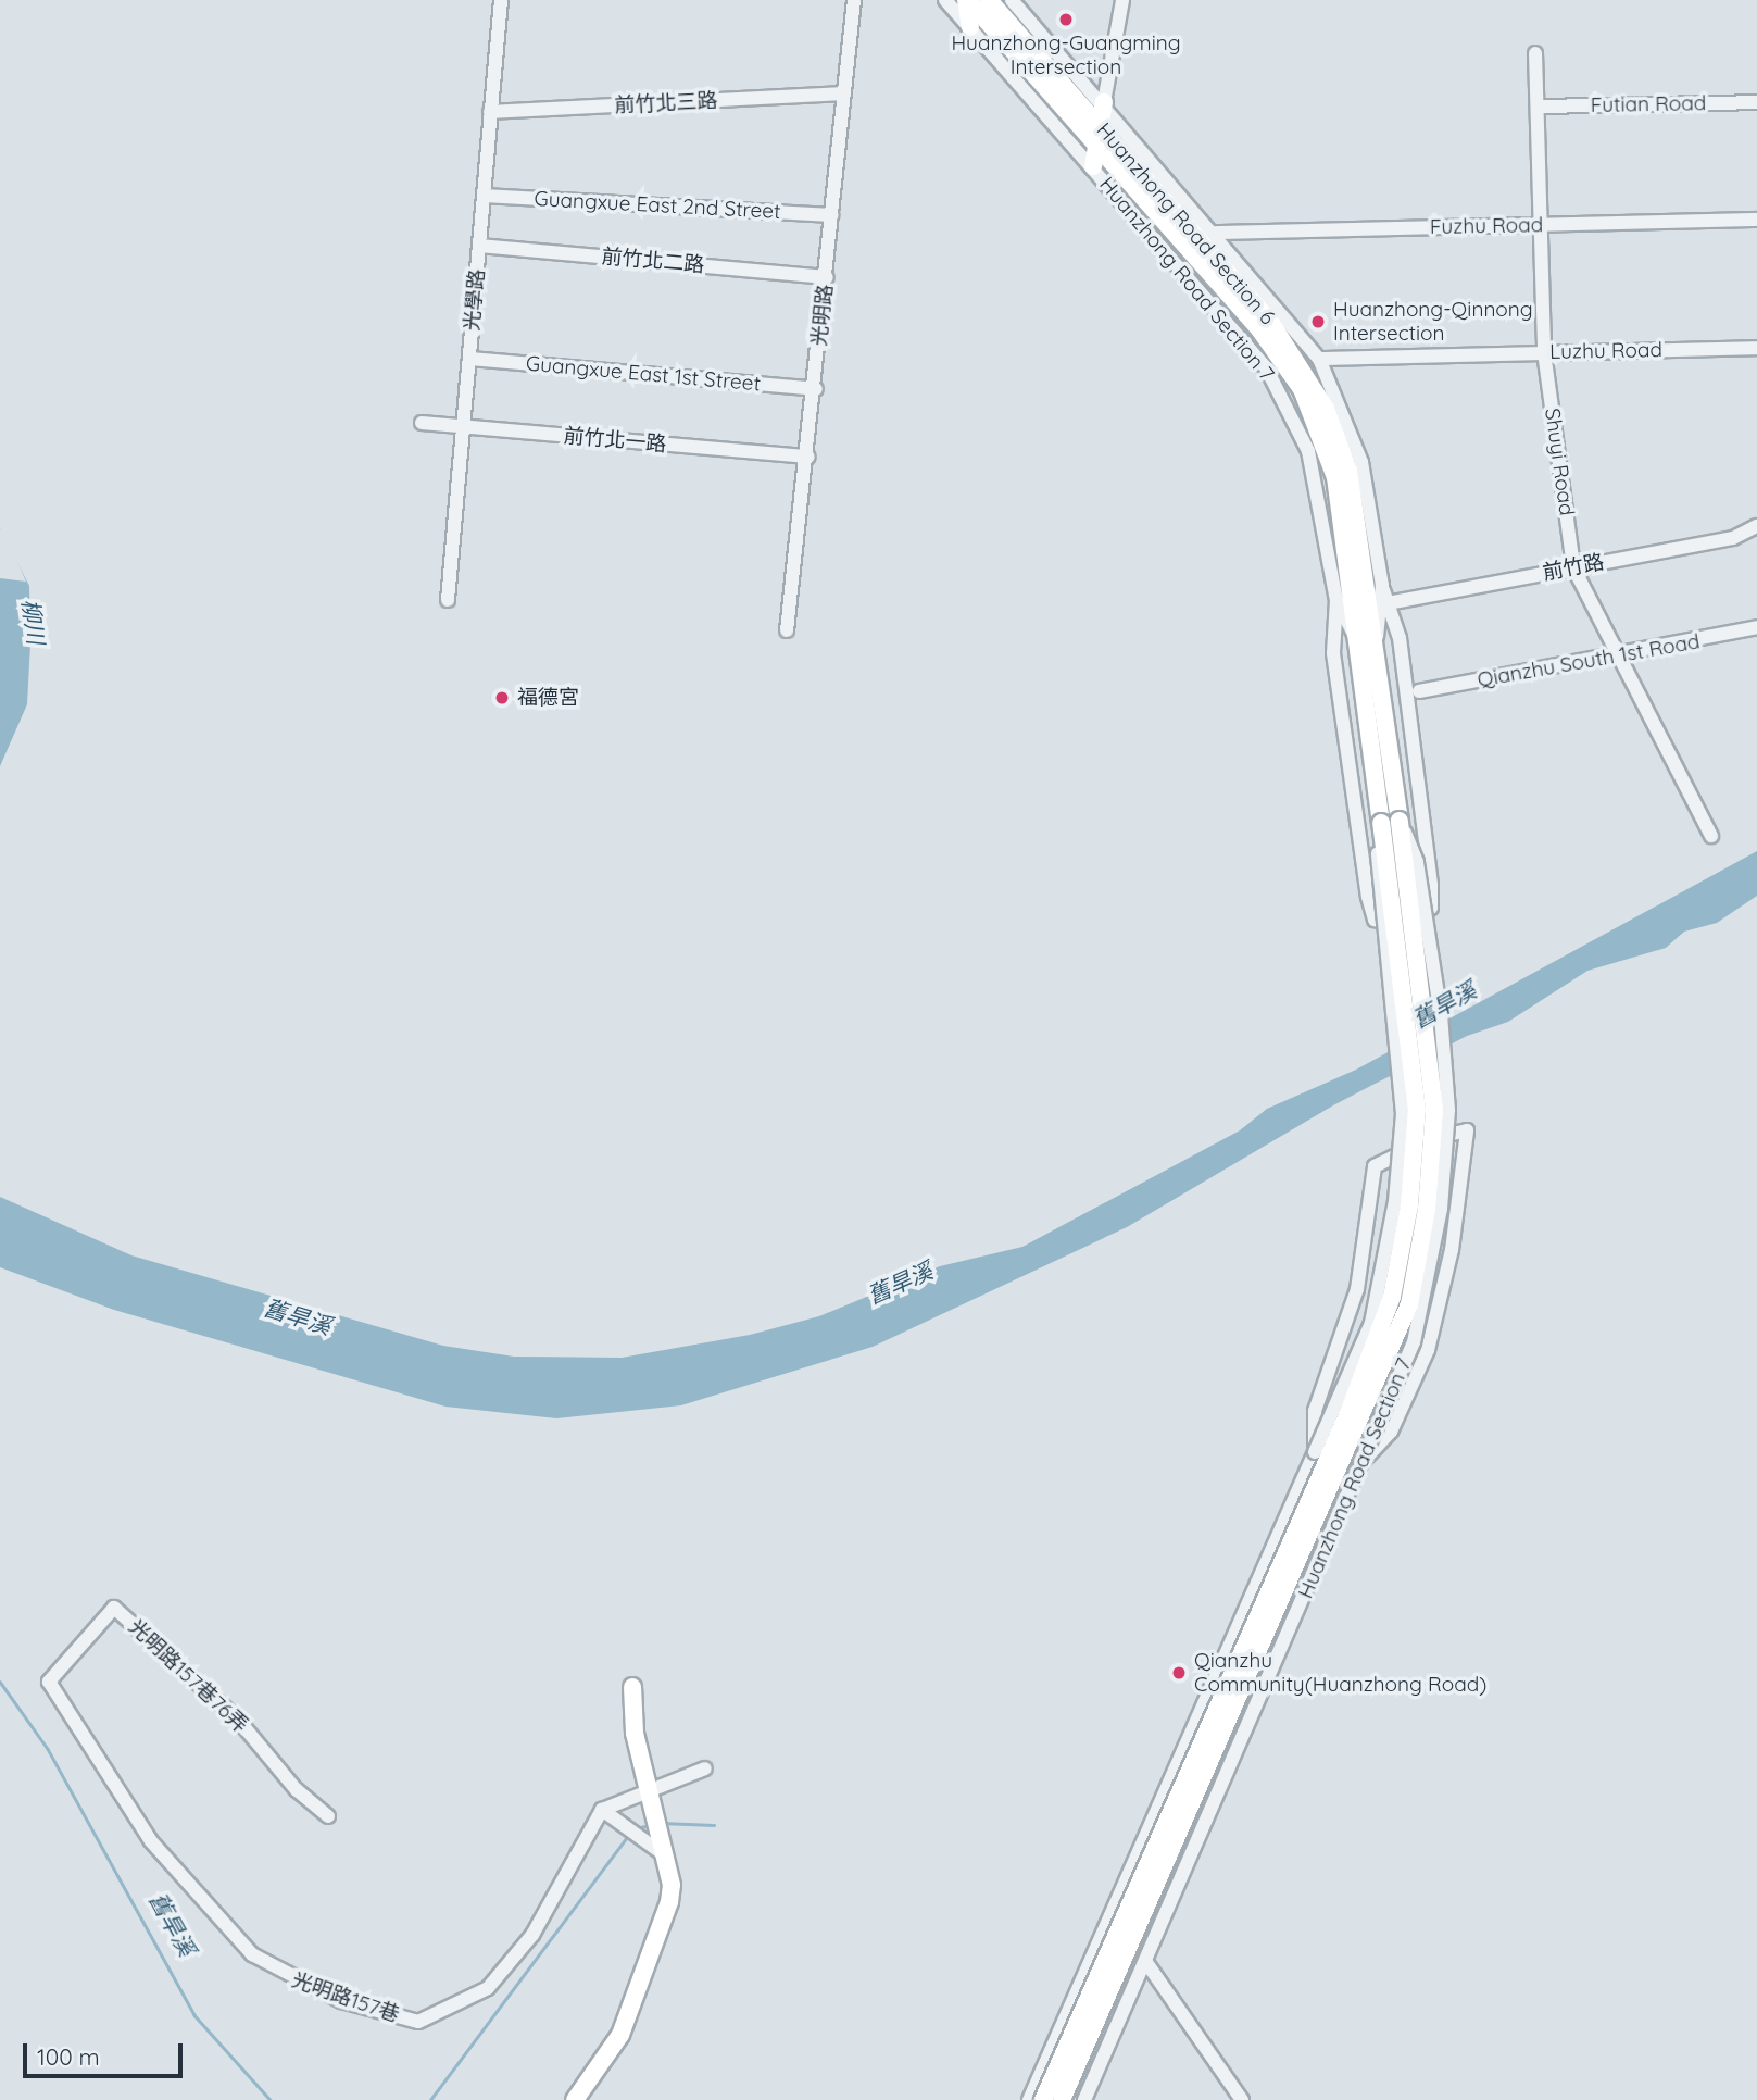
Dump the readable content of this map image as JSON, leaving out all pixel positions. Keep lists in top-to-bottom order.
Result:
{
  "streets": {
    "street": [
      "前竹北三路",
      "Futian Road",
      "Guangxue East 2nd Street",
      "Huanzhong Road Section 6",
      "Fuzhu Road",
      "前竹北二路",
      "Huanzhong Road Section 7",
      "光學路",
      "光明路",
      "Luzhu Road",
      "Guangxue East 1st Street",
      "前竹北一路",
      "Shuyi Road",
      "前竹路",
      "Qianzhu South 1st Road",
      "光明路157巷76弄",
      "光明路157巷"
    ]
  },
  "crossings": [
    ["前竹北三路", "光學路"],
    ["前竹北三路", "光明路"],
    ["Futian Road", "Shuyi Road"],
    ["Guangxue East 2nd Street", "光學路"],
    ["Guangxue East 2nd Street", "光明路"],
    ["Huanzhong Road Section 6", "Fuzhu Road"],
    ["Huanzhong Road Section 6", "Huanzhong Road Section 7"],
    ["Huanzhong Road Section 6", "Luzhu Road"],
    ["Fuzhu Road", "Shuyi Road"],
    ["前竹北二路", "光學路"],
    ["前竹北二路", "光明路"],
    ["光學路", "Guangxue East 1st Street"],
    ["光學路", "前竹北一路"],
    ["光明路", "Guangxue East 1st Street"],
    ["光明路", "前竹北一路"],
    ["Luzhu Road", "Shuyi Road"],
    ["Shuyi Road", "前竹路"],
    ["Shuyi Road", "Qianzhu South 1st Road"],
    ["光明路157巷76弄", "光明路157巷"]
  ],
  "water": ["柳川", "舊旱溪"],
  "places": [
    "Huanzhong-Guangming Intersection",
    "Huanzhong-Qinnong Intersection",
    "福德宮",
    "Qianzhu Community(Huanzhong Road)"
  ],
  "scale_bar": "100 m"
}
